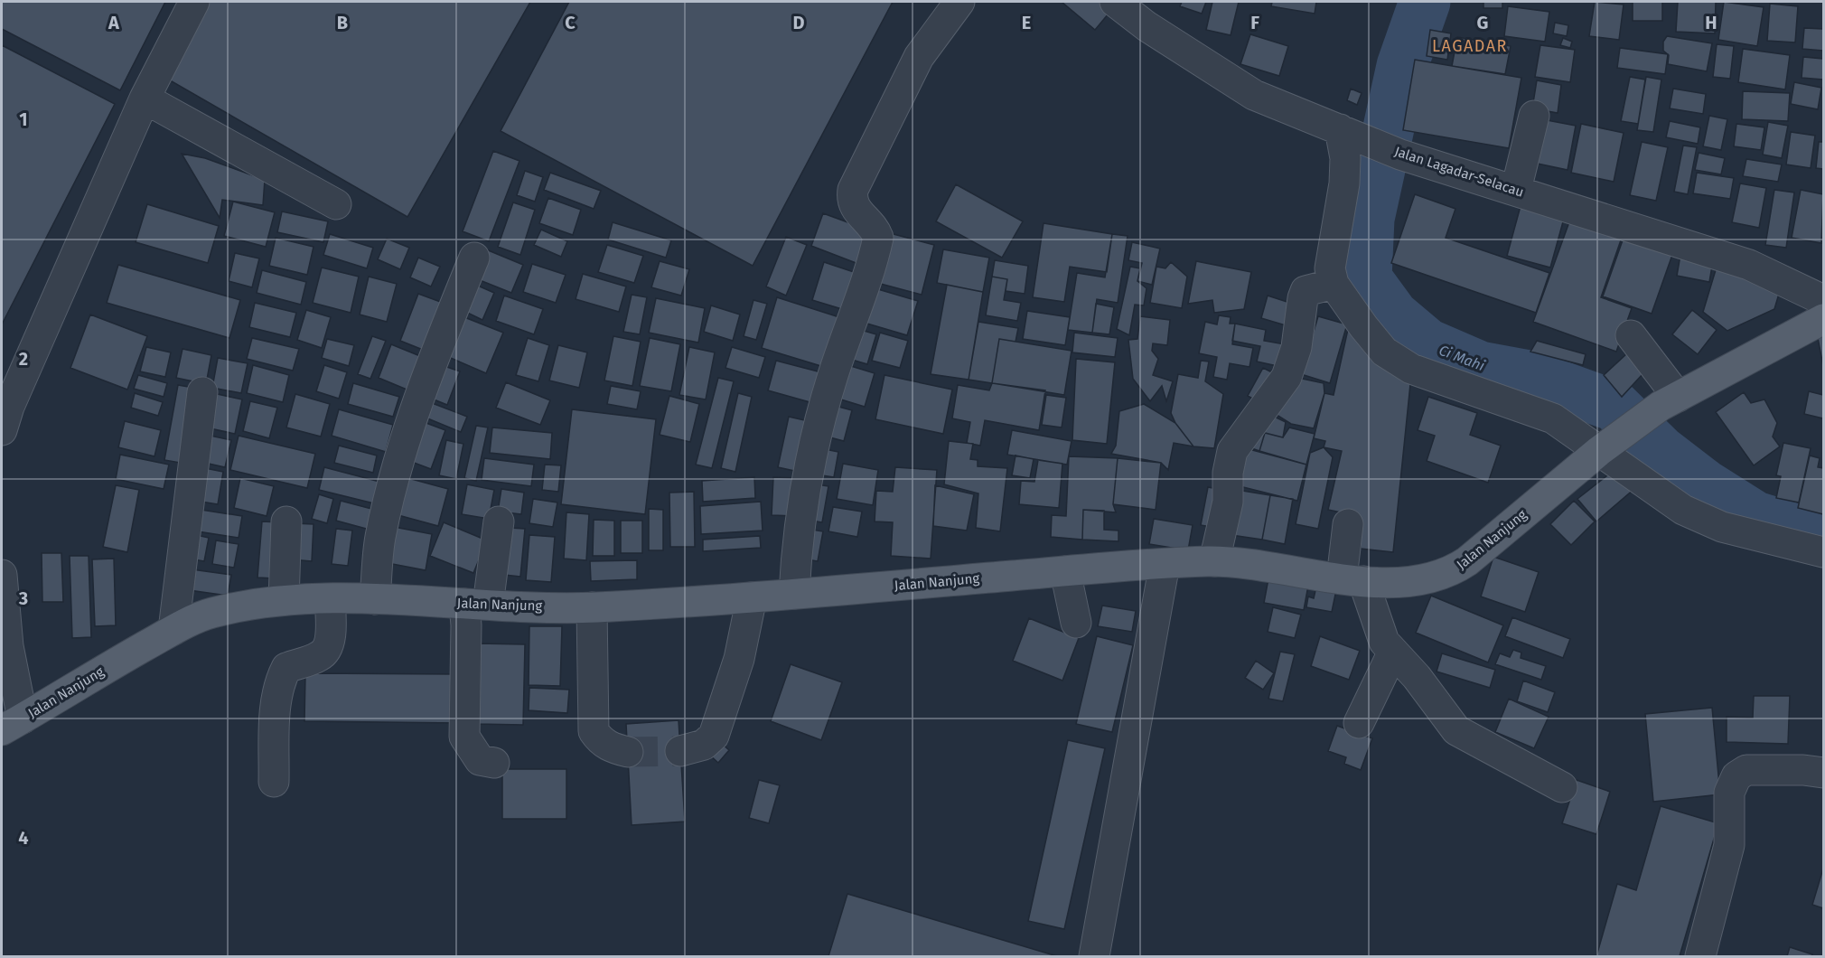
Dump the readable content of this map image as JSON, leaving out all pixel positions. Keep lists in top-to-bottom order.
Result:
{
  "streets": {
    "main road": ["Jalan Nanjung"],
    "street": ["Jalan Lagadar-Selacau"]
  },
  "districts": ["LAGADAR"],
  "water": ["Ci Mahi"],
  "grid": {
    "columns": [
      "A",
      "B",
      "C",
      "D",
      "E",
      "F",
      "G",
      "H"
    ],
    "rows": [
      "1",
      "2",
      "3",
      "4"
    ]
  }
}
